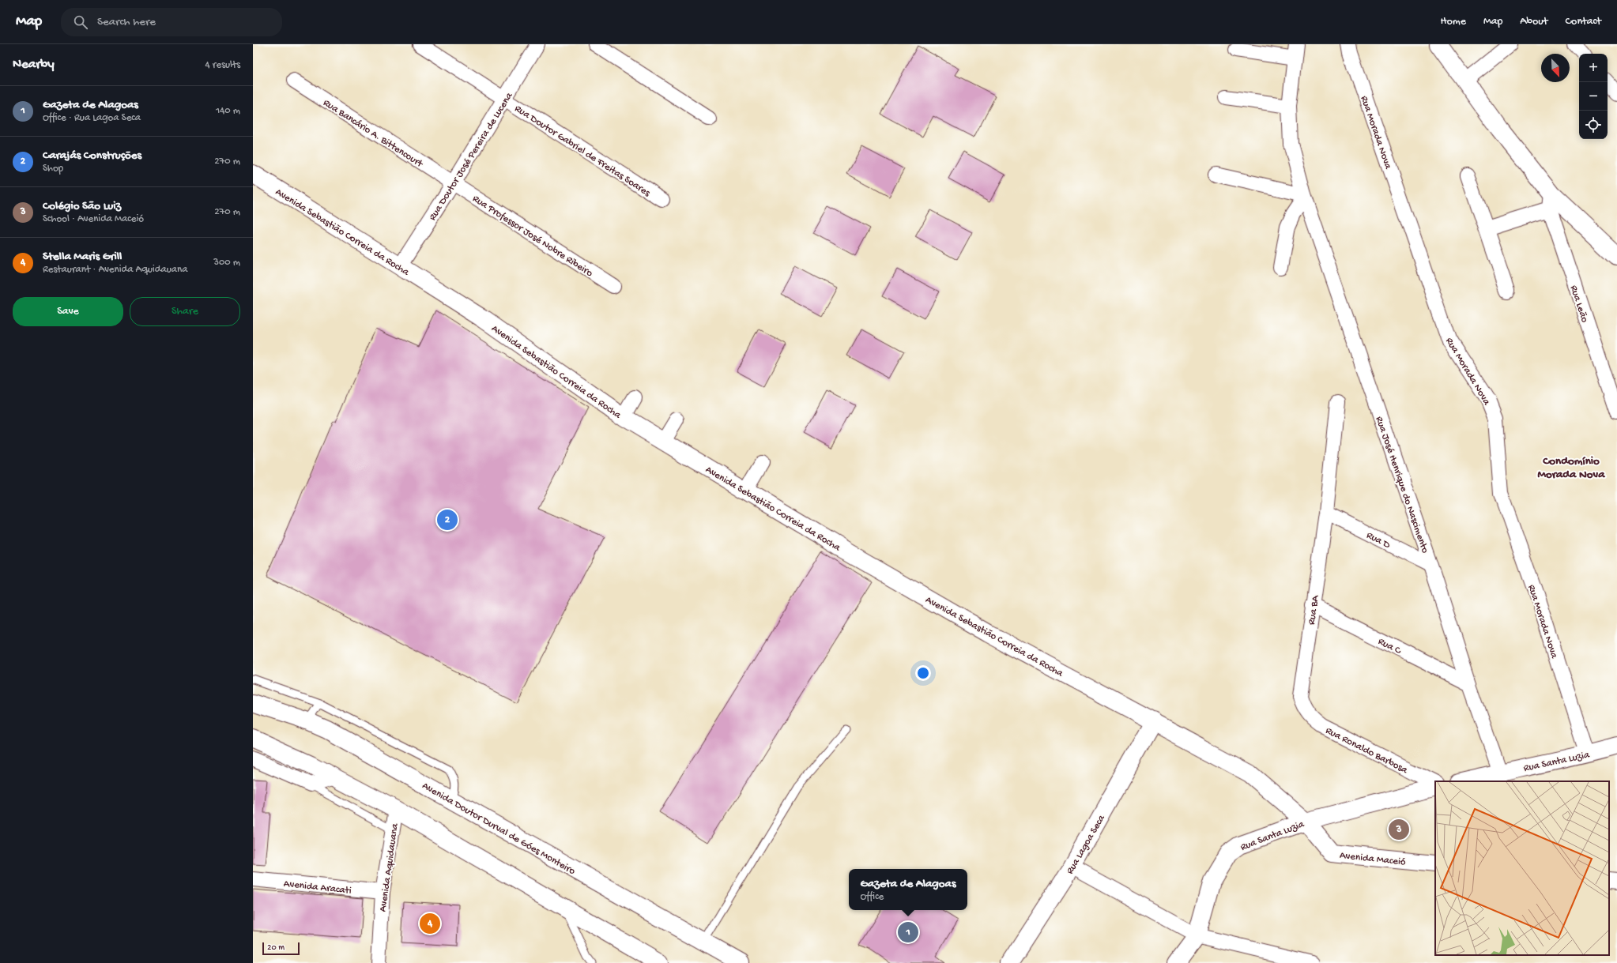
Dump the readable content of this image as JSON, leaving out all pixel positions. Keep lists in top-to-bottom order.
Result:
{
  "streets": {
    "main road": [
      "Avenida Sebastião Correia da Rocha",
      "Rua Santa Luzia",
      "Avenida Doutor Durval de Góes Monteiro",
      "Rua Lagoa Seca",
      "Avenida Maceió"
    ],
    "street": [
      "Rua Bancário A. Bittencourt",
      "Rua Morada Nova",
      "Rua Doutor Gabriel de Freitas Soares",
      "Rua Doutor José Pereira de Lucena",
      "Rua Professor José Nobre Ribeiro",
      "Rua Leão",
      "Rua José Henrique do Nascimento",
      "Rua D",
      "Rua BA",
      "Rua C",
      "Rua Ronaldo Barbosa",
      "Avenida Aquidauana",
      "Avenida Aracati"
    ]
  },
  "crossings": [
    ["Rua Bancário A. Bittencourt", "Rua Doutor José Pereira de Lucena"],
    ["Rua Bancário A. Bittencourt", "Rua Professor José Nobre Ribeiro"],
    ["Rua Morada Nova", "Rua Santa Luzia"],
    ["Rua Doutor Gabriel de Freitas Soares", "Rua Doutor José Pereira de Lucena"],
    ["Rua Doutor José Pereira de Lucena", "Avenida Sebastião Correia da Rocha"],
    ["Rua Doutor José Pereira de Lucena", "Rua Professor José Nobre Ribeiro"],
    ["Avenida Sebastião Correia da Rocha", "Rua Santa Luzia"],
    ["Avenida Sebastião Correia da Rocha", "Rua Lagoa Seca"],
    ["Avenida Sebastião Correia da Rocha", "Avenida Maceió"],
    ["Rua José Henrique do Nascimento", "Rua D"],
    ["Rua José Henrique do Nascimento", "Rua C"],
    ["Rua José Henrique do Nascimento", "Rua Santa Luzia"],
    ["Rua D", "Rua BA"],
    ["Rua BA", "Rua C"],
    ["Rua BA", "Rua Ronaldo Barbosa"],
    ["Rua Santa Luzia", "Avenida Maceió"],
    ["Avenida Aquidauana", "Avenida Aracati"]
  ],
  "districts": ["Condomínio Morada Nova"],
  "scale_bar": "20 m",
  "north": "bottom right",
  "page": {
    "header": "Map",
    "search": "Search here",
    "nav": [
      "Home",
      "Map",
      "About",
      "Contact"
    ],
    "heading": ["Nearby", "4 results"],
    "map_buttons": ["+", "−"],
    "list": [
      {
        "mark": "1",
        "name": "Gazeta de Alagoas",
        "note": "Office · Rua Lagoa Seca",
        "value": "140 m"
      },
      {
        "mark": "2",
        "name": "Carajás Construções",
        "note": "Shop",
        "value": "270 m"
      },
      {
        "mark": "3",
        "name": "Colégio São Luiz",
        "note": "School · Avenida Maceió",
        "value": "270 m"
      },
      {
        "mark": "4",
        "name": "Stella Maris Grill",
        "note": "Restaurant · Avenida Aquidauana",
        "value": "300 m"
      }
    ],
    "buttons": ["Save", "Share"],
    "pins": [
      "2",
      "3",
      "4",
      "1"
    ],
    "popup": ["Gazeta de Alagoas", "Office"],
    "scale": "20 m"
  }
}
